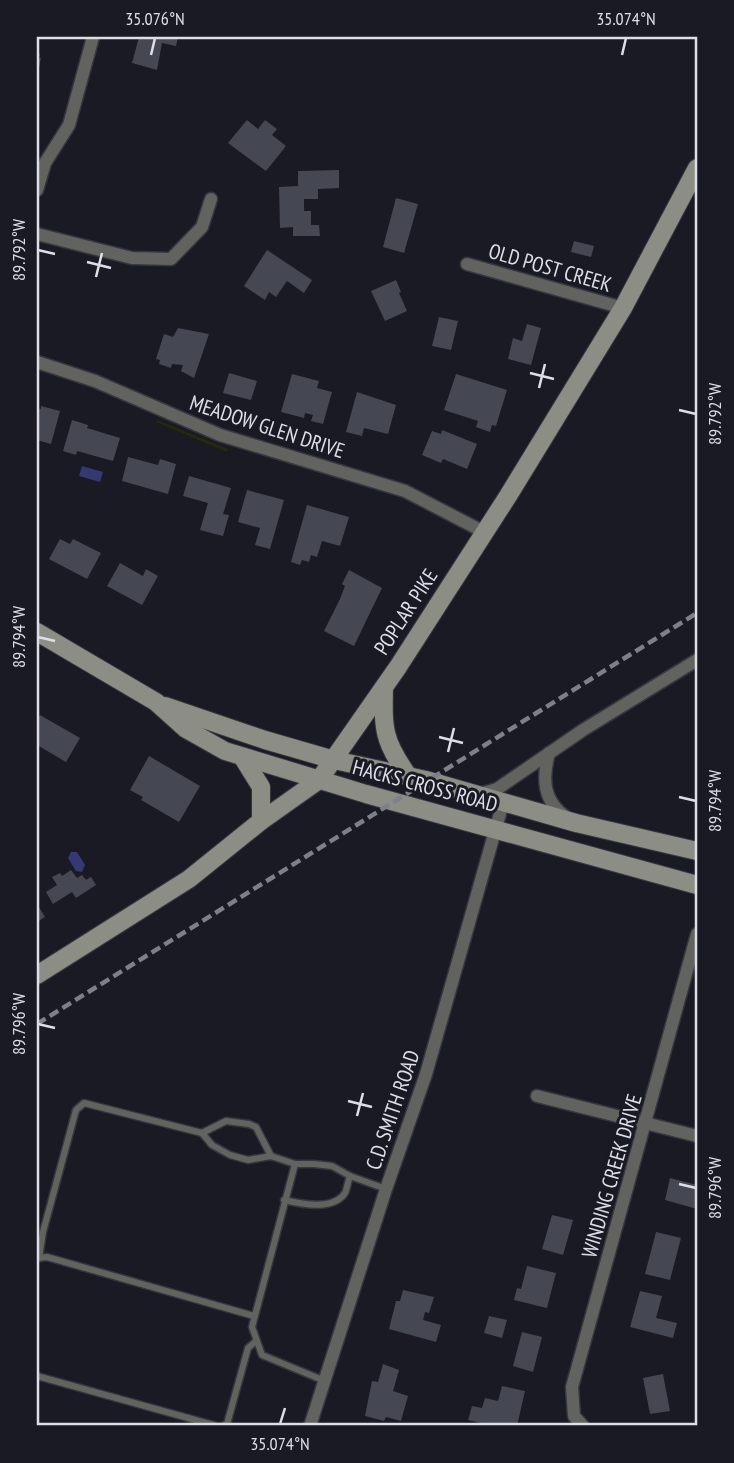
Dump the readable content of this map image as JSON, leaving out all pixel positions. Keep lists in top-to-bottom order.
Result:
{
  "streets": {
    "main road": ["POPLAR PIKE", "HACKS CROSS ROAD"],
    "street": [
      "OLD POST CREEK",
      "MEADOW GLEN DRIVE",
      "C.D. SMITH ROAD",
      "WINDING CREEK DRIVE"
    ]
  },
  "crossings": [
    ["OLD POST CREEK", "POPLAR PIKE"],
    ["MEADOW GLEN DRIVE", "POPLAR PIKE"],
    ["POPLAR PIKE", "HACKS CROSS ROAD"],
    ["HACKS CROSS ROAD", "C.D. SMITH ROAD"]
  ],
  "coordinates": [
    "35.076°N",
    "35.074°N",
    "89.792°W",
    "89.794°W",
    "89.796°W"
  ]
}
